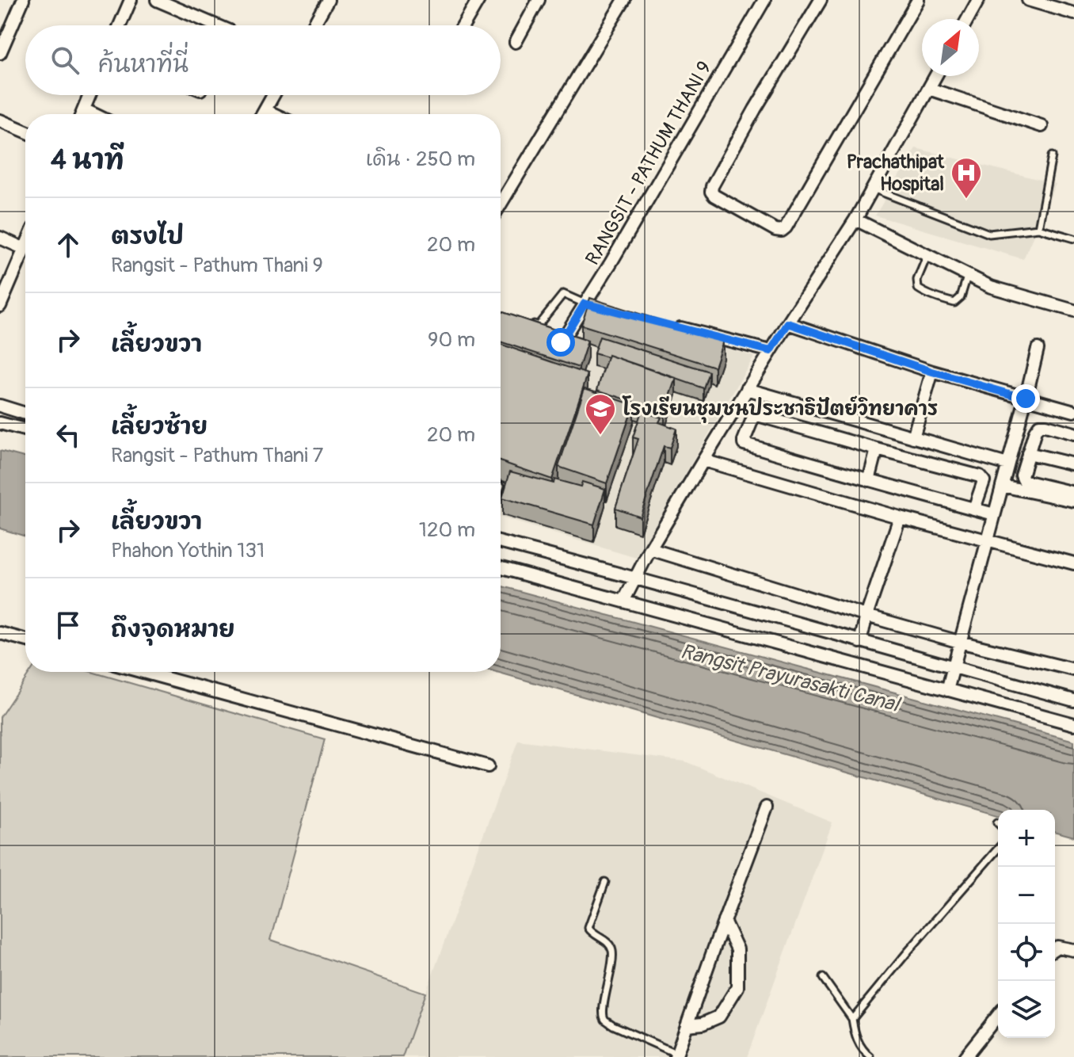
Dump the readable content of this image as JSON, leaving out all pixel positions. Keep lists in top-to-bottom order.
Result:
{
  "streets": {
    "street": ["RANGSIT - PATHUM THANI 9"]
  },
  "water": ["Rangsit Prayurasakti Canal"],
  "places": {
    "hospital": ["Prachathipat Hospital"],
    "school or university": ["โรงเรียนชุมชนประชาธิปัตย์วิทยาคาร"]
  },
  "north": "top right",
  "page": {
    "search": "ค้นหาที่นี่",
    "heading": ["4 นาที", "เดิน · 250 m"],
    "list": [
      ["ตรงไป", "Rangsit - Pathum Thani 9", "20 m"],
      ["เลี้ยวขวา", "90 m"],
      ["เลี้ยวซ้าย", "Rangsit - Pathum Thani 7", "20 m"],
      ["เลี้ยวขวา", "Phahon Yothin 131", "120 m"],
      "ถึงจุดหมาย"
    ],
    "map_buttons": ["+", "−"]
  }
}
